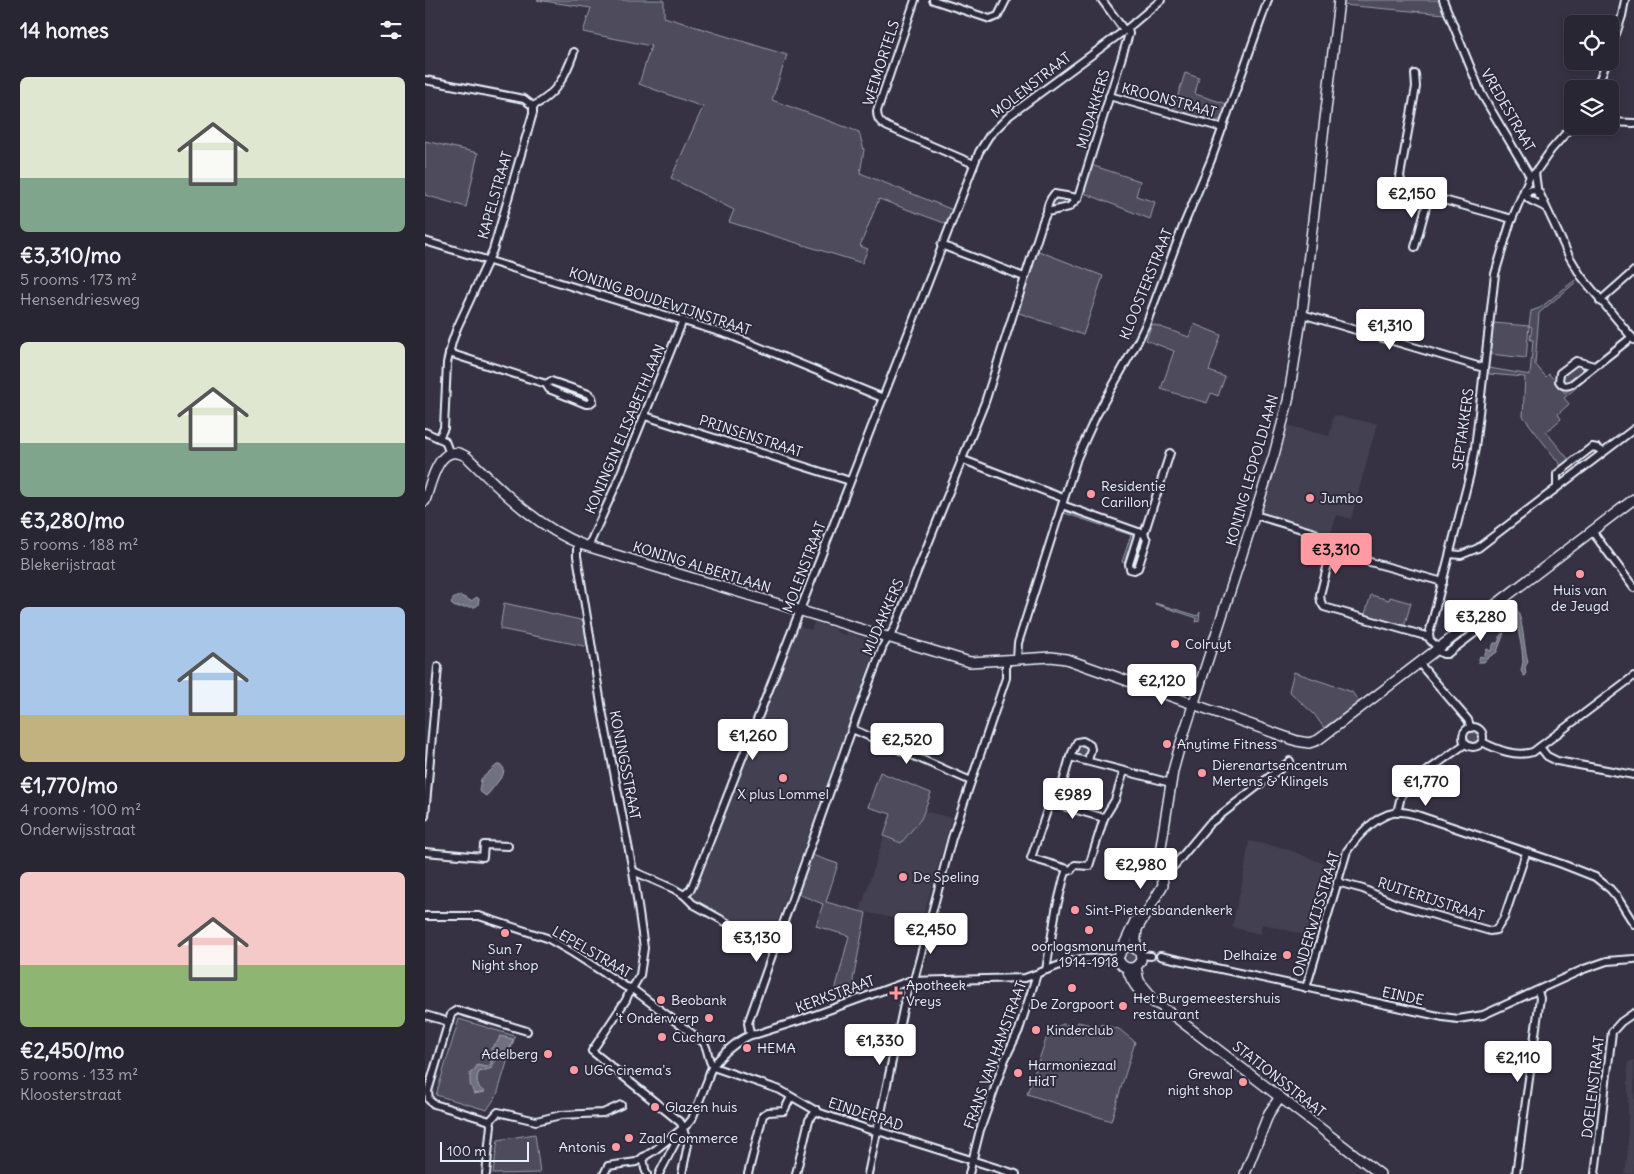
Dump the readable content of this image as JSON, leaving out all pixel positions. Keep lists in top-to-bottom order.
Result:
{
  "streets": {
    "main road": ["KONING LEOPOLDLAAN", "KONING ALBERTLAAN", "STATIONSSTRAAT"],
    "street": [
      "WEIMORTELS",
      "MOLENSTRAAT",
      "KROONSTRAAT",
      "MUDAKKERS",
      "VREDESTRAAT",
      "KAPELSTRAAT",
      "KLOOSTERSTRAAT",
      "KONING BOUDEWIJNSTRAAT",
      "KONINGIN ELISABETHLAAN",
      "SEPTAKKERS",
      "PRINSENSTRAAT",
      "KONINGSSTRAAT",
      "RUITERIJSTRAAT",
      "ONDERWIJSSTRAAT",
      "LEPELSTRAAT",
      "KERKSTRAAT",
      "EINDE",
      "FRANS VAN HAMSTRAAT",
      "DOELENSTRAAT",
      "EINDERPAD"
    ]
  },
  "crossings": [
    ["WEIMORTELS", "MOLENSTRAAT"],
    ["MOLENSTRAAT", "MUDAKKERS"],
    ["MOLENSTRAAT", "KONING BOUDEWIJNSTRAAT"],
    ["MOLENSTRAAT", "PRINSENSTRAAT"],
    ["MOLENSTRAAT", "KONING ALBERTLAAN"],
    ["KROONSTRAAT", "MUDAKKERS"],
    ["KROONSTRAAT", "KLOOSTERSTRAAT"],
    ["MUDAKKERS", "KONING ALBERTLAAN"],
    ["MUDAKKERS", "KERKSTRAAT"],
    ["VREDESTRAAT", "SEPTAKKERS"],
    ["KAPELSTRAAT", "KONING BOUDEWIJNSTRAAT"],
    ["KLOOSTERSTRAAT", "KONING ALBERTLAAN"],
    ["KONING BOUDEWIJNSTRAAT", "KONINGIN ELISABETHLAAN"],
    ["KONINGIN ELISABETHLAAN", "PRINSENSTRAAT"],
    ["KONINGIN ELISABETHLAAN", "KONING ALBERTLAAN"],
    ["KONING LEOPOLDLAAN", "KONING ALBERTLAAN"],
    ["KONING ALBERTLAAN", "KONINGSSTRAAT"],
    ["KONINGSSTRAAT", "LEPELSTRAAT"],
    ["KONINGSSTRAAT", "KERKSTRAAT"],
    ["RUITERIJSTRAAT", "ONDERWIJSSTRAAT"],
    ["ONDERWIJSSTRAAT", "EINDE"],
    ["LEPELSTRAAT", "KERKSTRAAT"],
    ["LEPELSTRAAT", "EINDERPAD"],
    ["KERKSTRAAT", "FRANS VAN HAMSTRAAT"],
    ["KERKSTRAAT", "STATIONSSTRAAT"],
    ["KERKSTRAAT", "EINDERPAD"],
    ["FRANS VAN HAMSTRAAT", "EINDERPAD"]
  ],
  "places": {
    "other": [
      "Residentie Carillon",
      "Jumbo",
      "Huis van de Jeugd",
      "Colruyt",
      "Anytime Fitness",
      "Dierenartsencentrum Mertens & Klingels",
      "X plus Lommel",
      "De Speling",
      "Sint-Pietersbandenkerk",
      "oorlogsmonument 1914-1918",
      "Sun 7 Night shop",
      "Delhaize",
      "De Zorgpoort",
      "Beobank",
      "Het Burgemeestershuis restaurant",
      "'t Onderwerp",
      "Kinderclub",
      "Cuchara",
      "HEMA",
      "Adelberg",
      "UGC cinema's",
      "Harmoniezaal HidT",
      "Grewal night shop",
      "Glazen huis",
      "Zaal Commerce",
      "Antonis"
    ],
    "health": ["Apotheek Vreys"]
  },
  "scale_bar": "100 m",
  "page": {
    "heading": "14 homes",
    "list": [
      {
        "name": "€3,310/mo",
        "note": "5 rooms · 173 m² · Hensendriesweg"
      },
      {
        "name": "€3,280/mo",
        "note": "5 rooms · 188 m² · Blekerijstraat"
      },
      {
        "name": "€1,770/mo",
        "note": "4 rooms · 100 m² · Onderwijsstraat"
      },
      {
        "name": "€2,450/mo",
        "note": "5 rooms · 133 m² · Kloosterstraat"
      }
    ],
    "price": [
      "€2,150",
      "€1,310",
      "€3,310",
      "€3,280",
      "€2,120",
      "€1,260",
      "€2,520",
      "€1,770",
      "€989",
      "€2,980",
      "€2,450",
      "€3,130",
      "€1,330",
      "€2,110"
    ],
    "scale": "100 m"
  }
}
